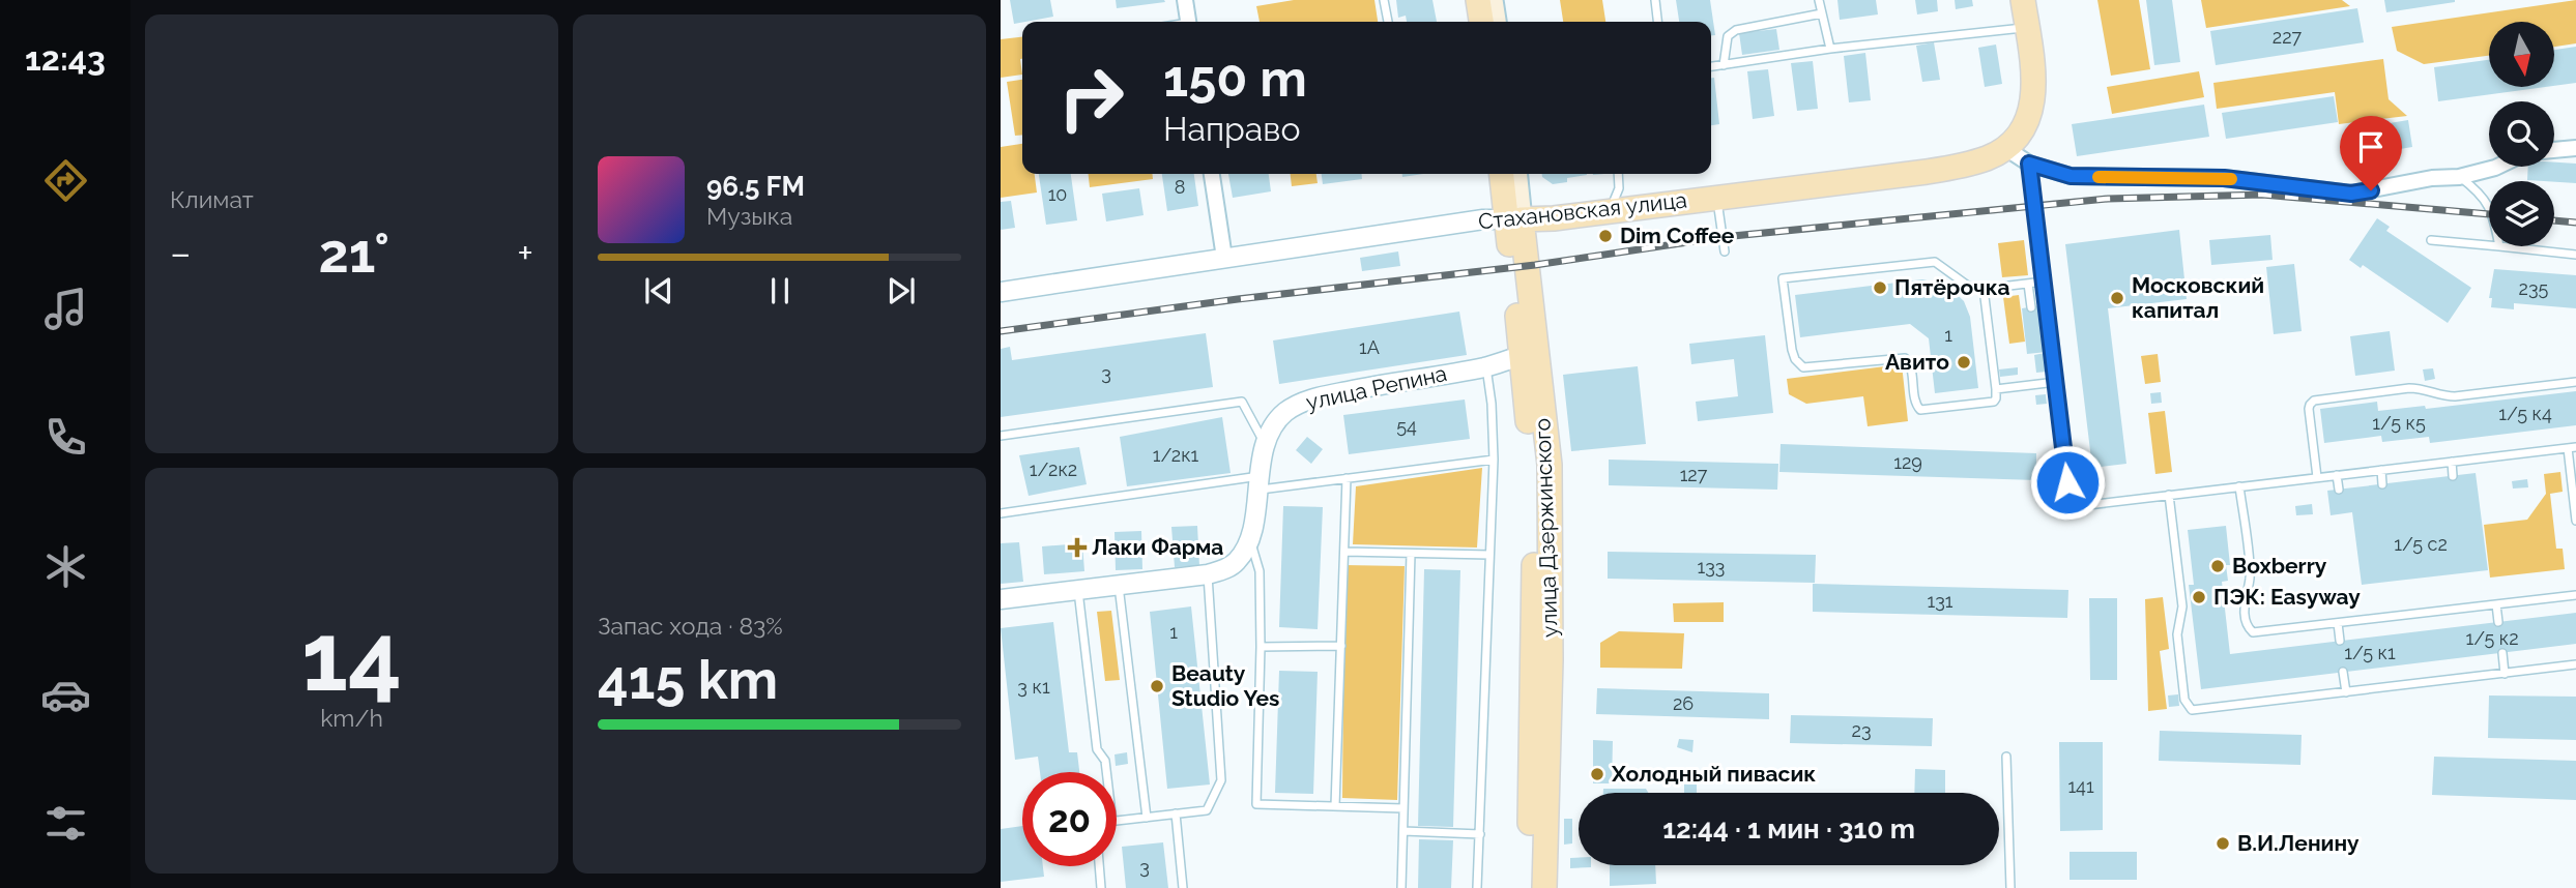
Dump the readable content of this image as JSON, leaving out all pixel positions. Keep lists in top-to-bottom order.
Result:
{
  "streets": {
    "main road": ["Стахановская улица", "улица Дзержинского"],
    "street": ["улица Репина"]
  },
  "crossings": [
    ["Стахановская улица", "улица Дзержинского"],
    ["улица Репина", "улица Дзержинского"]
  ],
  "places": {
    "other": [
      "Dim Coffee",
      "Пятёрочка",
      "Московский капитал",
      "Авито",
      "Boxberry",
      "ПЭК: Easyway",
      "Beauty Studio Yes",
      "Холодный пивасик",
      "В.И.Ленину"
    ],
    "health": ["Лаки Фарма"]
  },
  "house_numbers": [
    "227",
    "8",
    "10",
    "235",
    "1",
    "1А",
    "3",
    "1/5 к4",
    "1/5 к5",
    "54",
    "1/2к1",
    "129",
    "1/2к2",
    "127",
    "1/5 с2",
    "133",
    "131",
    "1",
    "1/5 к2",
    "1/5 к1",
    "3 к1",
    "26",
    "23",
    "141",
    "3"
  ],
  "north": "bottom",
  "page": {
    "tabs": "12:43",
    "tile": [
      "Климат",
      ["14", "km/h"],
      ["Запас хода · 83%", "415 km"]
    ],
    "turn": ["150 m", "Направо"],
    "song": ["96.5 FM", "Музыка"],
    "heat": ["−", "21°", "+"],
    "limit": "20",
    "trip": "12:44 · 1 мин · 310 m"
  }
}
